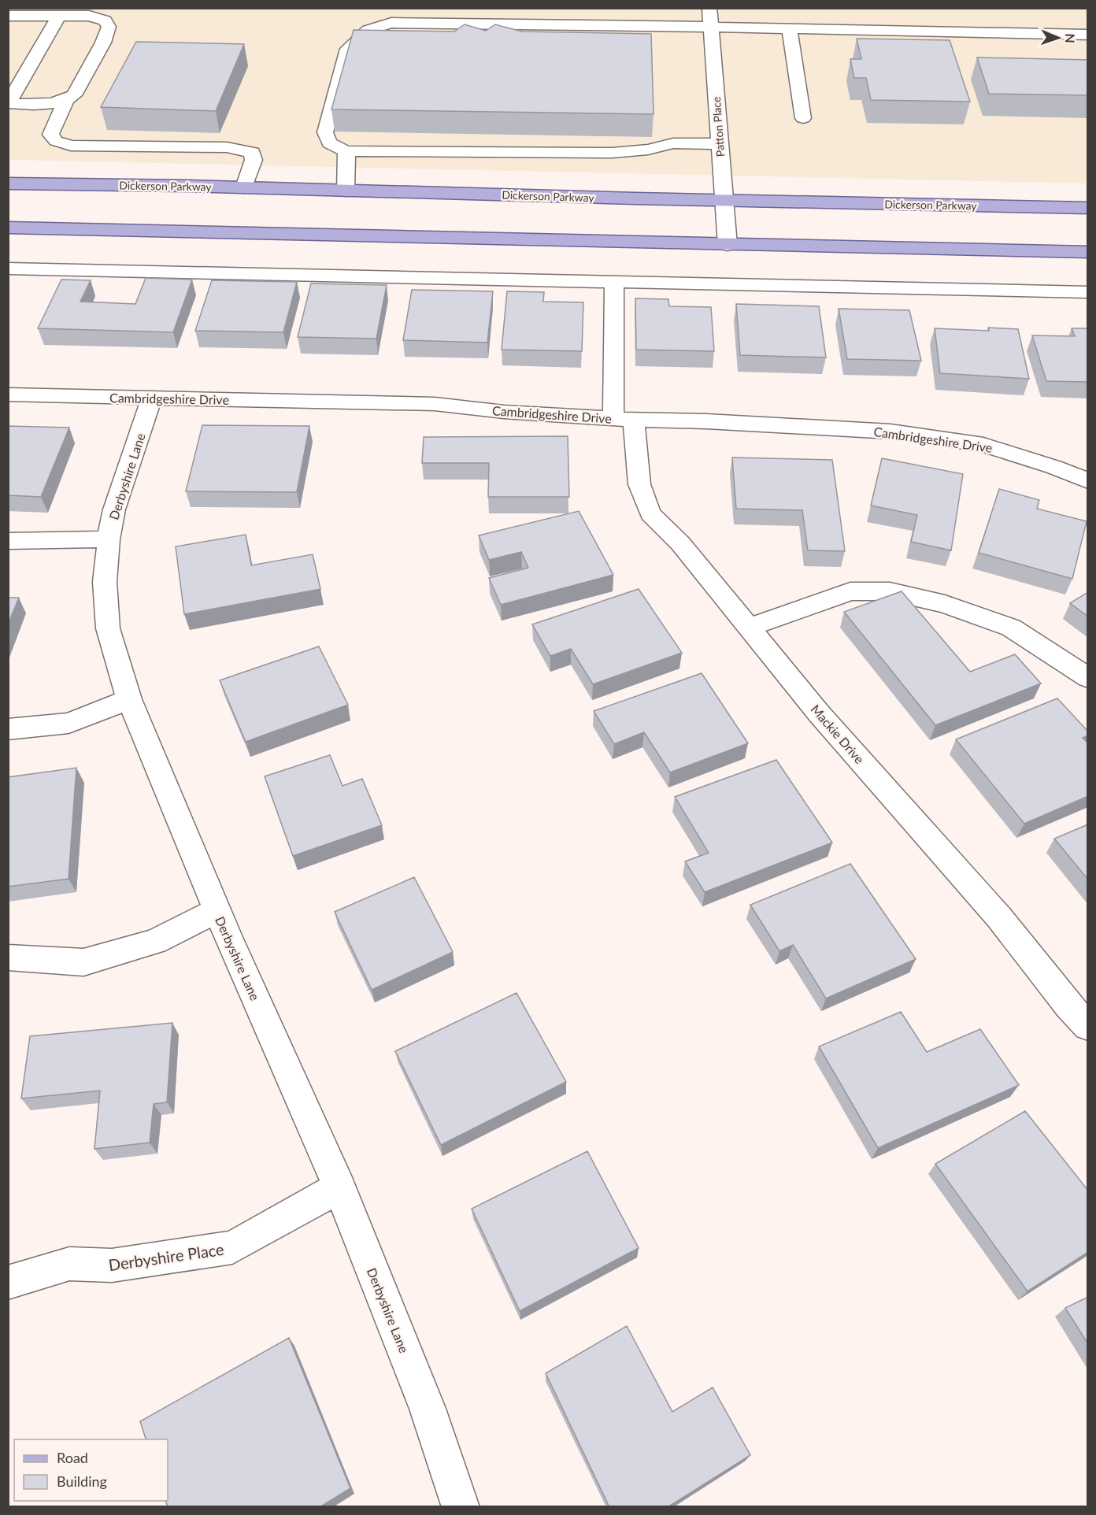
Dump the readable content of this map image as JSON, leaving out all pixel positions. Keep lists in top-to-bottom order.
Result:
{
  "streets": {
    "main road": ["Dickerson Parkway"],
    "street": [
      "Patton Place",
      "Cambridgeshire Drive",
      "Derbyshire Lane",
      "Mackie Drive",
      "Derbyshire Place"
    ]
  },
  "crossings": [
    ["Patton Place", "Dickerson Parkway"],
    ["Cambridgeshire Drive", "Derbyshire Lane"],
    ["Cambridgeshire Drive", "Mackie Drive"],
    ["Derbyshire Lane", "Derbyshire Place"]
  ],
  "legend": ["Road", "Building"],
  "north": "right"
}
